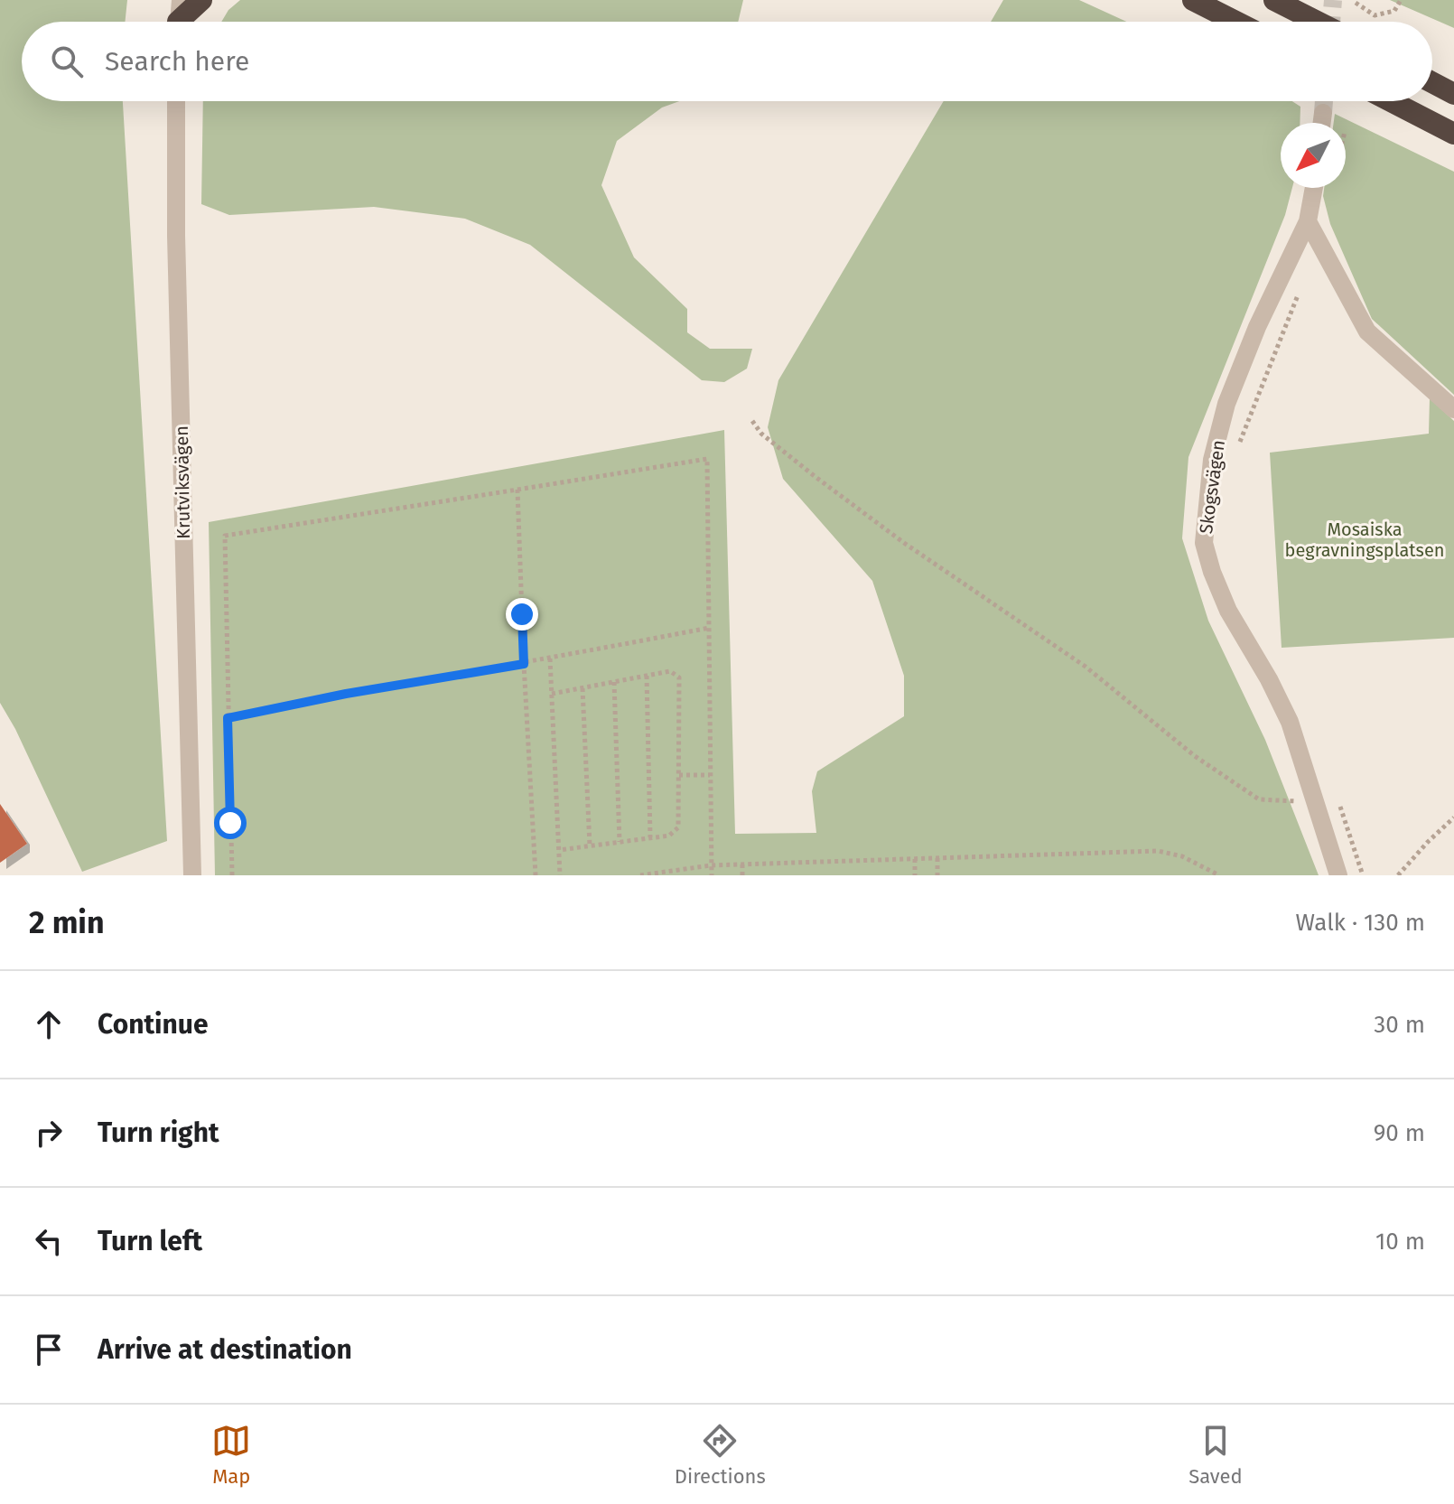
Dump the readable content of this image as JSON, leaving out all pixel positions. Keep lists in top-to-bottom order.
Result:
{
  "streets": {
    "street": ["Krutviksvägen", "Skogsvägen"]
  },
  "parks": ["Mosaiska begravningsplatsen"],
  "north": "bottom left",
  "page": {
    "search": "Search here",
    "heading": ["2 min", "Walk · 130 m"],
    "list": [
      ["Continue", "30 m"],
      ["Turn right", "90 m"],
      ["Turn left", "10 m"],
      "Arrive at destination"
    ],
    "nav": ["Map", "Directions", "Saved"]
  }
}
